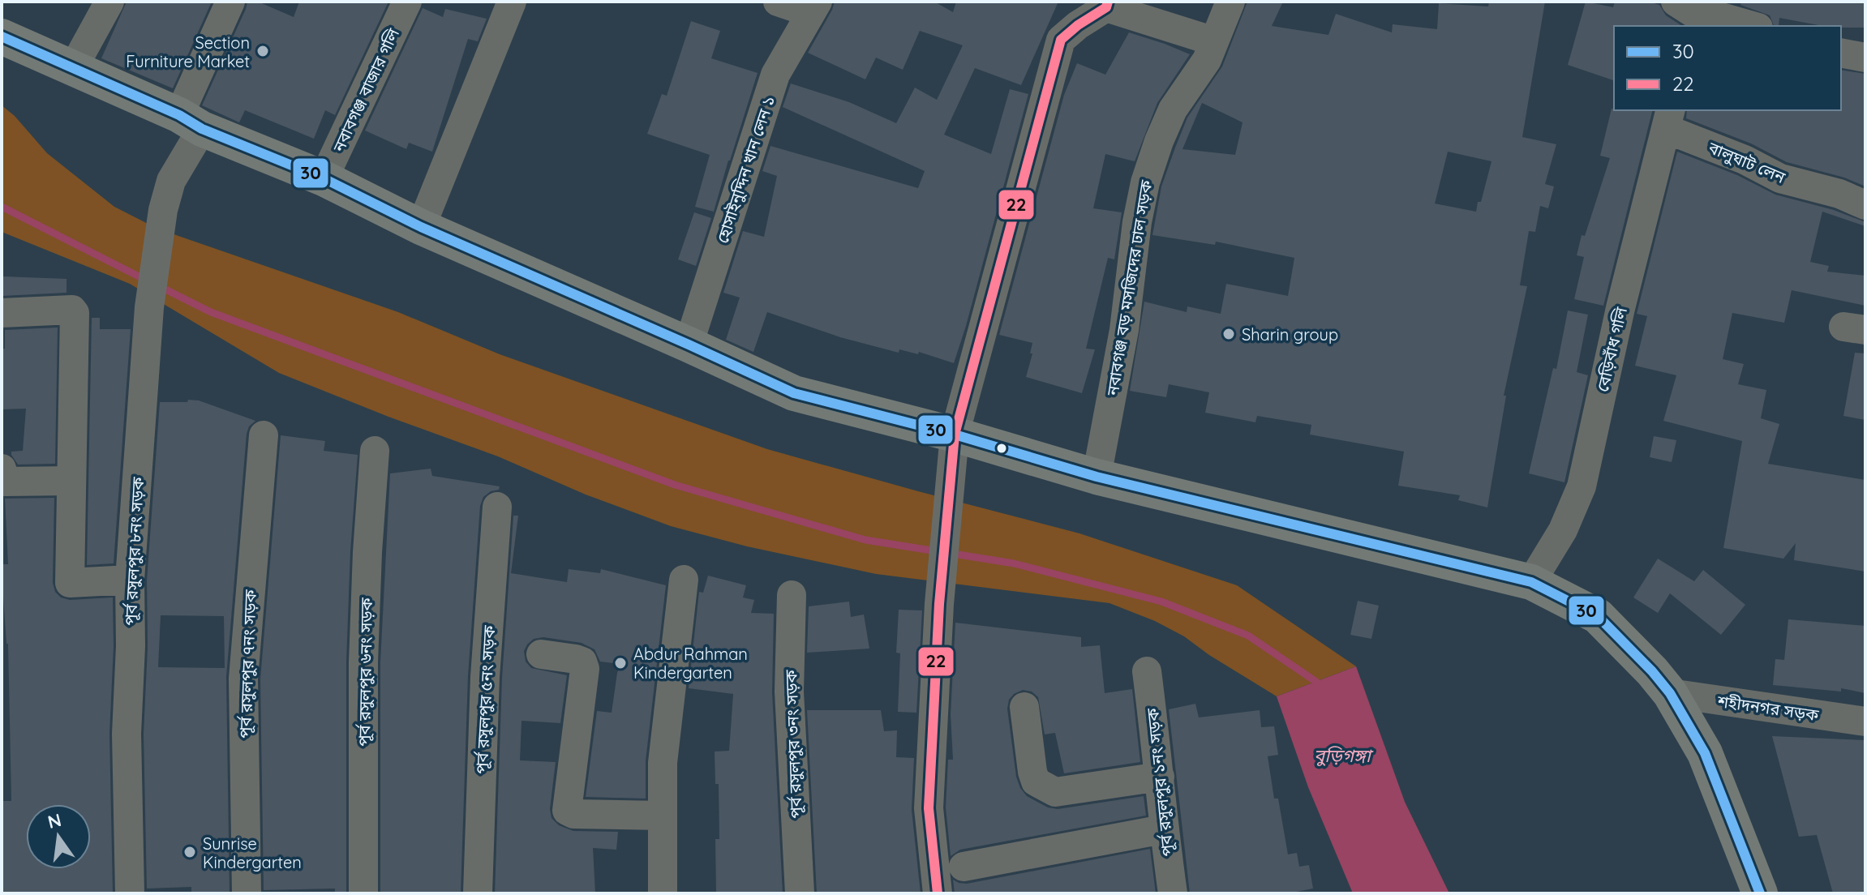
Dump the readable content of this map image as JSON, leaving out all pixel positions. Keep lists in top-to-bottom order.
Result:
{
  "streets": {
    "street": [
      "নবাবগঞ্জ বাজার গলি",
      "বালুঘাট লেন",
      "হোসাইনুদ্দিন খান লেন ১",
      "নবাবগঞ্জ বড় মসজিদের ঢাল সড়ক",
      "বেড়িবাঁধ গলি",
      "পূর্ব রসুলপুর ৮নং সড়ক",
      "পূর্ব রসুলপুর ৭নং সড়ক",
      "পূর্ব রসুলপুর ৬নং সড়ক",
      "পূর্ব রসুলপুর ৫নং সড়ক",
      "শহীদনগর সড়ক",
      "পূর্ব রসুলপুর ৩নং সড়ক",
      "পূর্ব রসুলপুর ১নং সড়ক"
    ]
  },
  "crossings": [
    ["বালুঘাট লেন", "বেড়িবাঁধ গলি"]
  ],
  "water": ["বুড়িগঙ্গা"],
  "places": [
    "Section Furniture Market",
    "Sharin group",
    "Abdur Rahman Kindergarten",
    "Sunrise Kindergarten"
  ],
  "lines": ["transit line 22", "transit line 30"],
  "legend": ["30", "22"],
  "north": "top"
}
